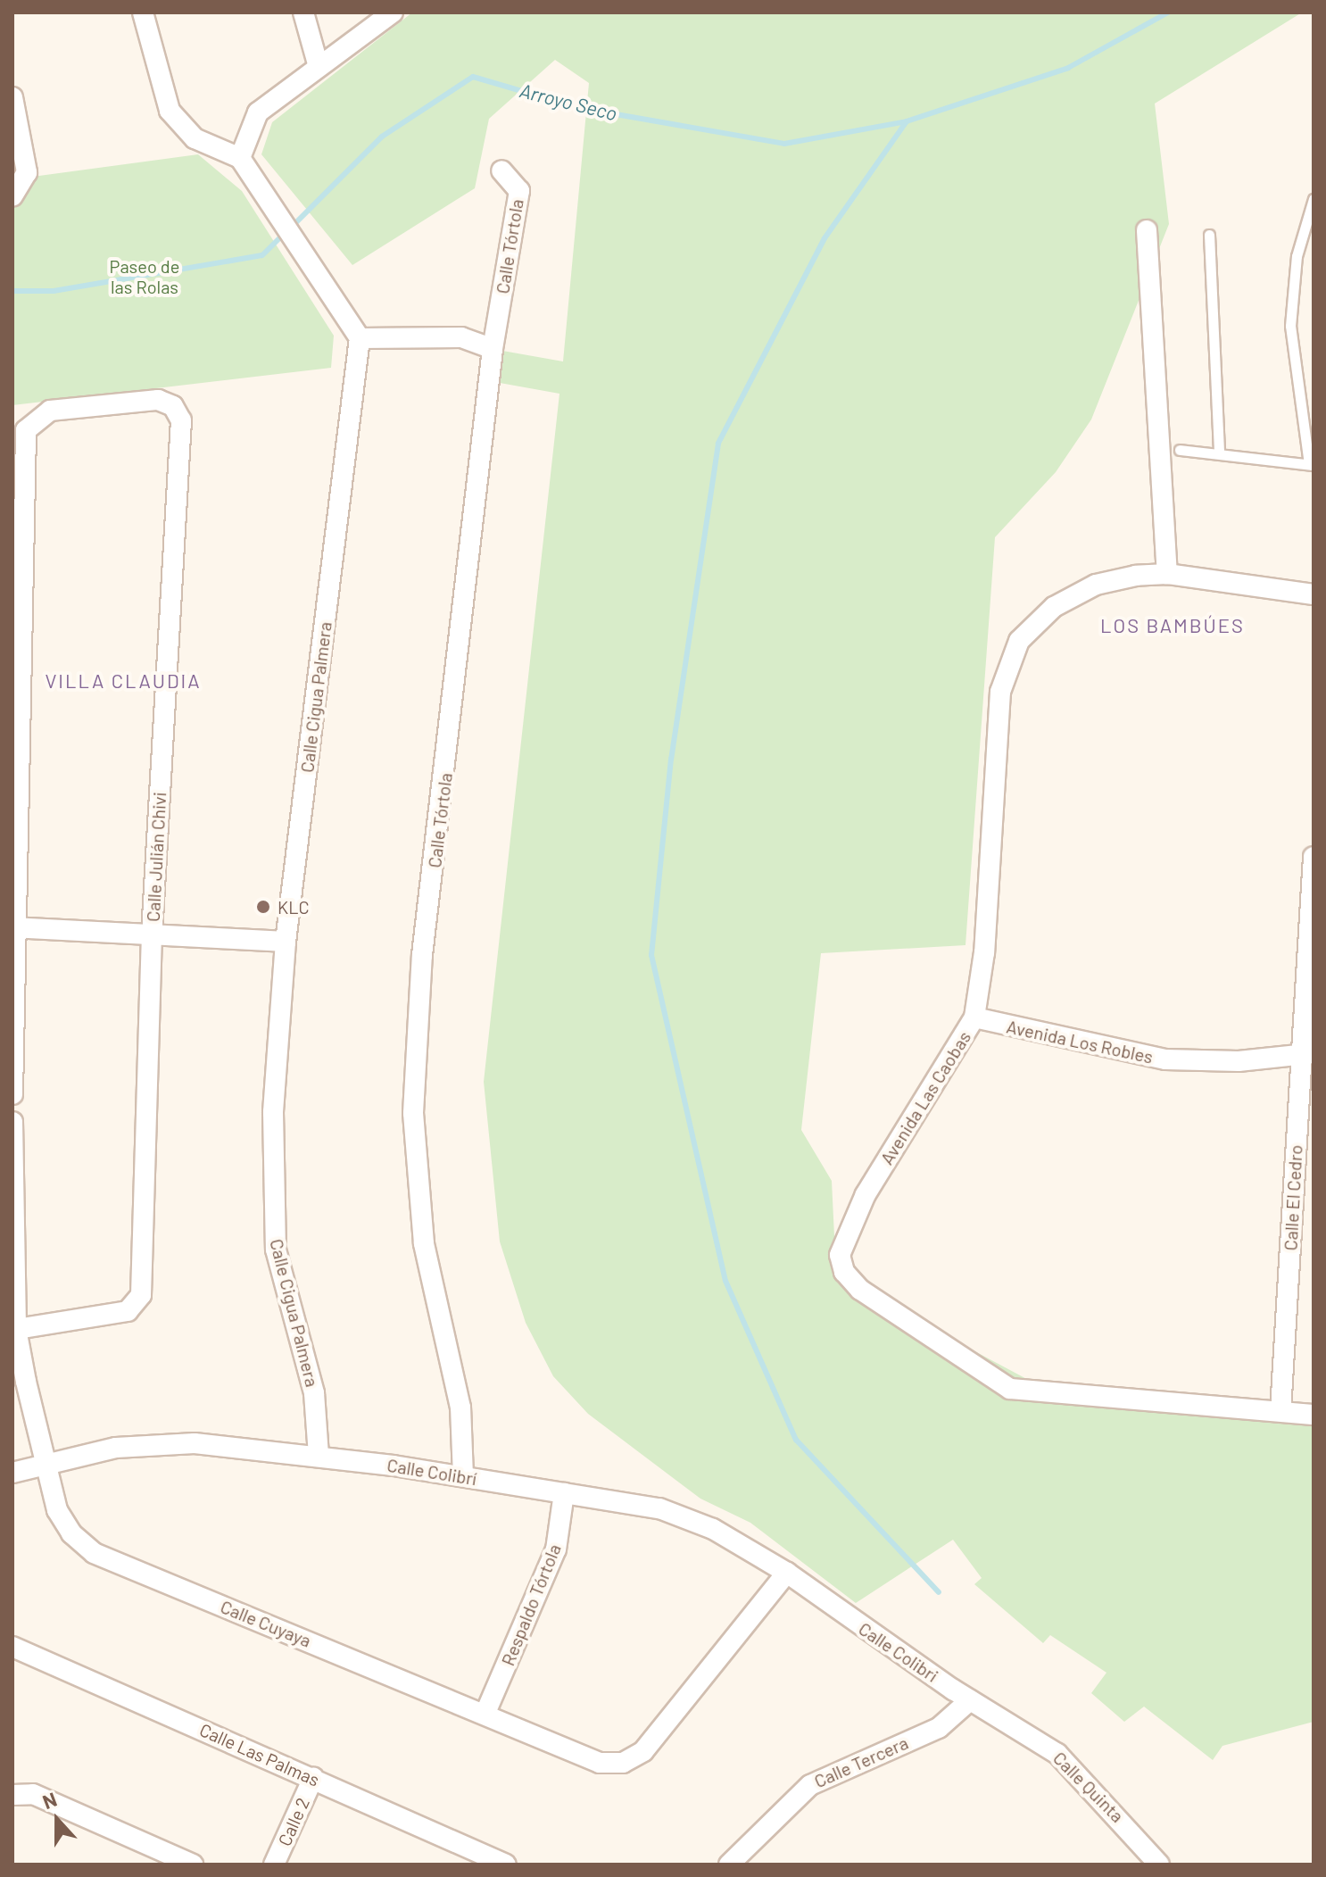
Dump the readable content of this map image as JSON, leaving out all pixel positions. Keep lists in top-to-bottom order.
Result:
{
  "streets": {
    "street": [
      "Calle Tórtola",
      "Calle Cigua Palmera",
      "Calle Julián Chivi",
      "Avenida Los Robles",
      "Avenida Las Caobas",
      "Calle El Cedro",
      "Calle Colibrí",
      "Respaldo Tórtola",
      "Calle Cuyaya",
      "Calle Colibri",
      "Calle Las Palmas",
      "Calle Tercera",
      "Calle Quinta",
      "Calle 2"
    ]
  },
  "crossings": [
    ["Calle Tórtola", "Calle Colibrí"],
    ["Calle Cigua Palmera", "Calle Colibrí"],
    ["Calle Julián Chivi", "Calle Cuyaya"],
    ["Avenida Los Robles", "Avenida Las Caobas"],
    ["Avenida Los Robles", "Calle El Cedro"],
    ["Avenida Las Caobas", "Calle El Cedro"],
    ["Calle Colibrí", "Respaldo Tórtola"],
    ["Calle Colibrí", "Calle Cuyaya"],
    ["Calle Colibrí", "Calle Colibri"],
    ["Respaldo Tórtola", "Calle Cuyaya"],
    ["Calle Colibri", "Calle Tercera"],
    ["Calle Colibri", "Calle Quinta"],
    ["Calle Las Palmas", "Calle 2"],
    ["Calle Tercera", "Calle Quinta"]
  ],
  "districts": ["LOS BAMBÚES", "VILLA CLAUDIA"],
  "water": ["Arroyo Seco"],
  "parks": ["Paseo de las Rolas"],
  "places": ["KLC"],
  "north": "top"
}
